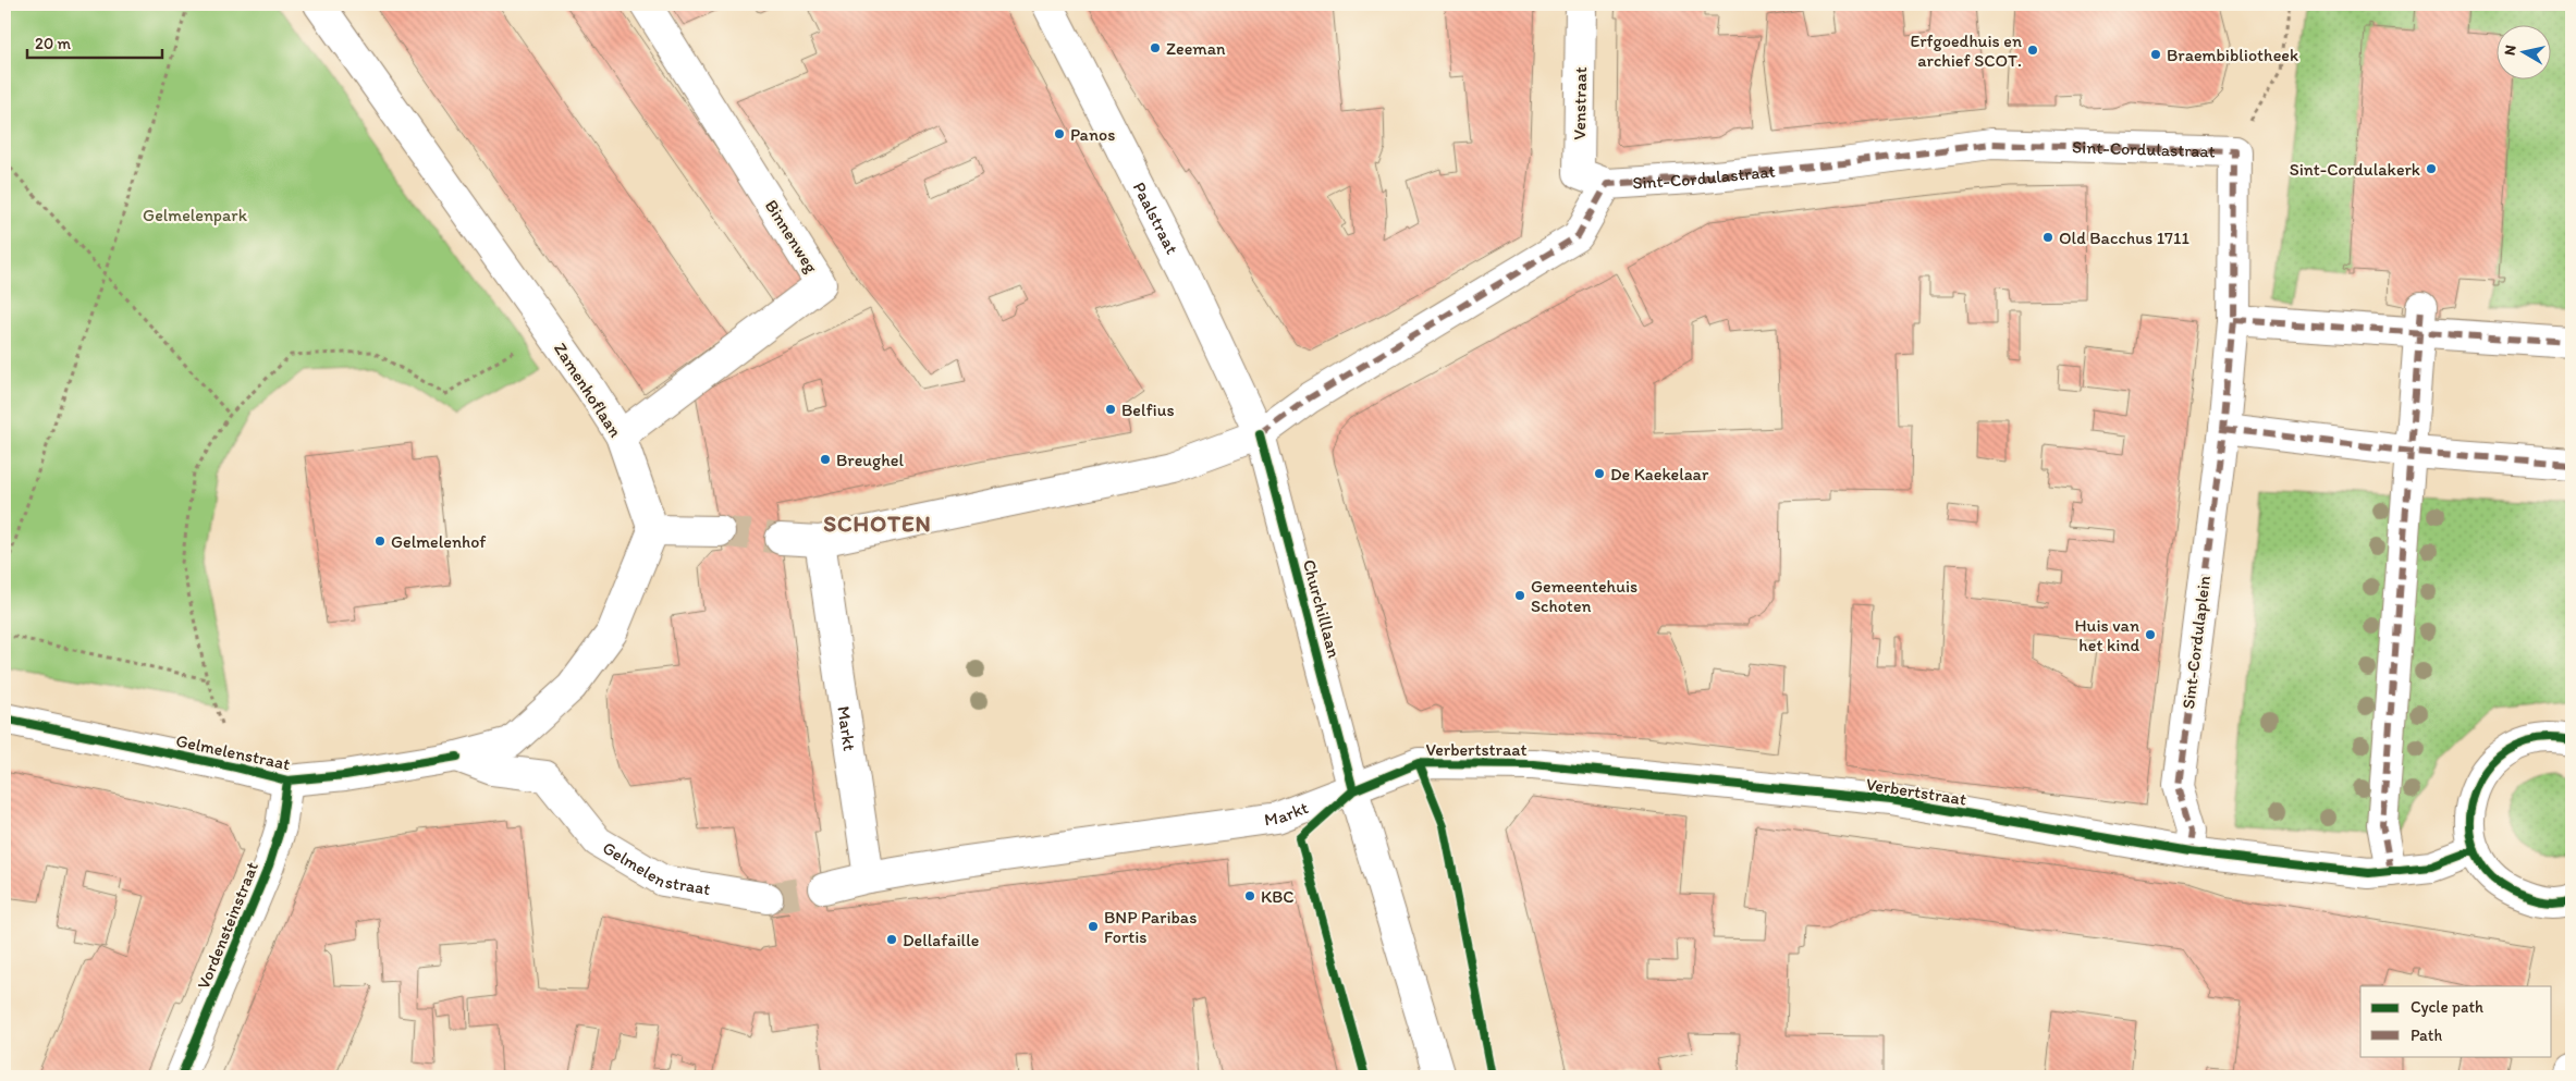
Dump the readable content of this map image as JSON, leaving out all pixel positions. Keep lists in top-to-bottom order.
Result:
{
  "streets": {
    "street": [
      "Venstraat",
      "Sint-Cordulastraat",
      "Paalstraat",
      "Binnenweg",
      "Zamenhoflaan",
      "Churchilllaan",
      "Sint-Cordulaplein",
      "Markt",
      "Verbertstraat",
      "Gelmelenstraat",
      "Vordensteinstraat"
    ]
  },
  "crossings": [
    ["Venstraat", "Sint-Cordulastraat"],
    ["Sint-Cordulastraat", "Paalstraat"],
    ["Sint-Cordulastraat", "Churchilllaan"],
    ["Sint-Cordulastraat", "Sint-Cordulaplein"],
    ["Paalstraat", "Churchilllaan"],
    ["Binnenweg", "Zamenhoflaan"],
    ["Churchilllaan", "Markt"],
    ["Churchilllaan", "Verbertstraat"],
    ["Sint-Cordulaplein", "Verbertstraat"],
    ["Markt", "Verbertstraat"],
    ["Gelmelenstraat", "Vordensteinstraat"]
  ],
  "districts": ["SCHOTEN"],
  "parks": ["Gelmelenpark"],
  "places": [
    "Zeeman",
    "Erfgoedhuis en archief SCOT.",
    "Braembibliotheek",
    "Panos",
    "Sint-Cordulakerk",
    "Old Bacchus 1711",
    "Belfius",
    "Breughel",
    "De Kaekelaar",
    "Gelmelenhof",
    "Gemeentehuis Schoten",
    "Huis van het kind",
    "KBC",
    "BNP Paribas Fortis",
    "Dellafaille"
  ],
  "legend": ["Cycle path", "Path"],
  "scale_bar": "20 m",
  "north": "left"
}
